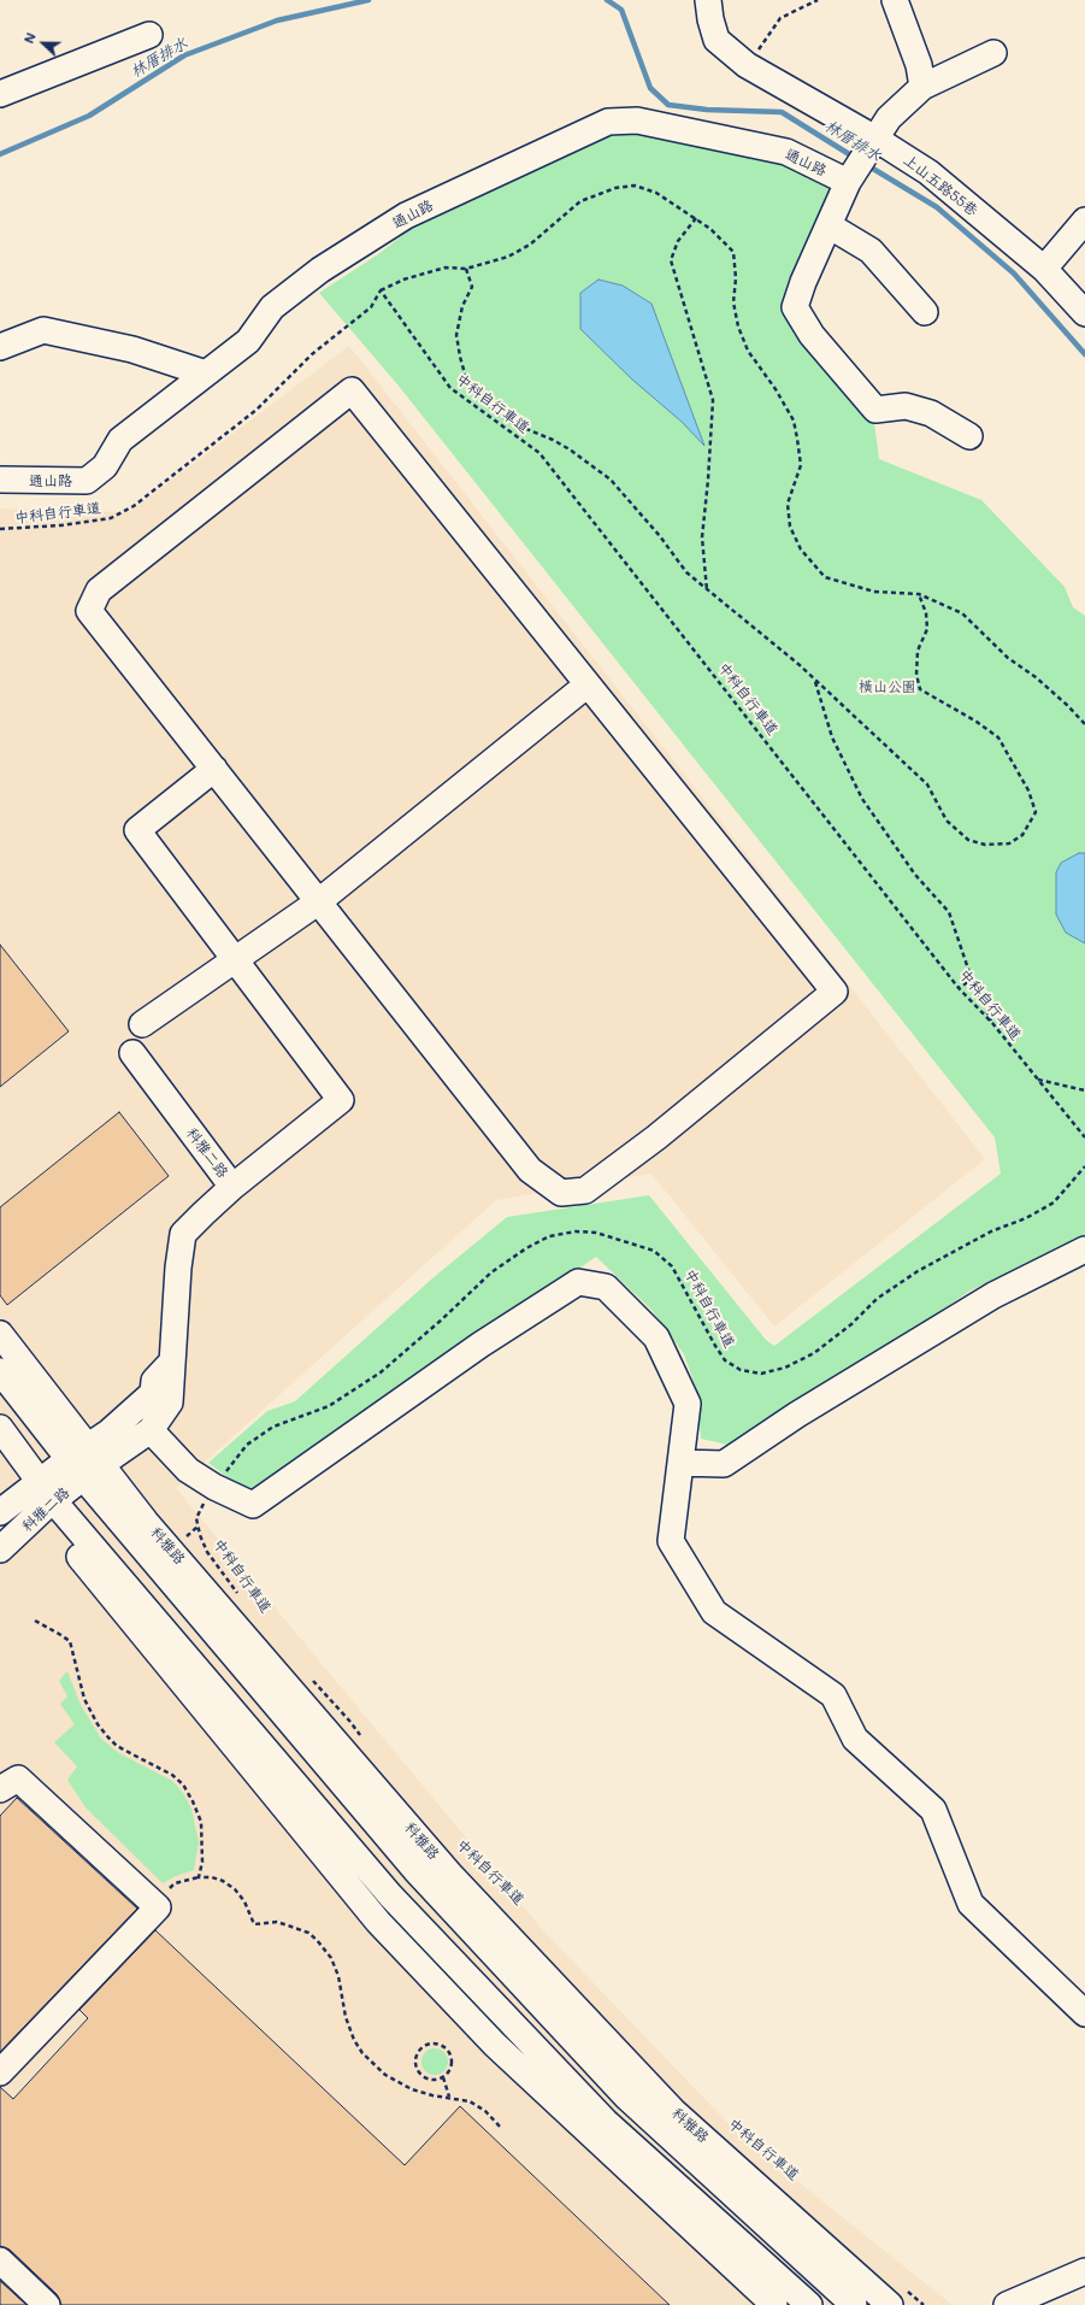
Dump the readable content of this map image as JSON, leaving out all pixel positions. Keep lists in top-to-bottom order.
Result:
{
  "streets": {
    "street": [
      "通山路",
      "上山五路55巷",
      "科雅二路",
      "科雅路"
    ],
    "path": ["中科自行車道"]
  },
  "crossings": [
    ["通山路", "上山五路55巷"],
    ["科雅二路", "科雅路"]
  ],
  "water": ["林厝排水"],
  "parks": ["橫山公園"],
  "north": "left"
}
